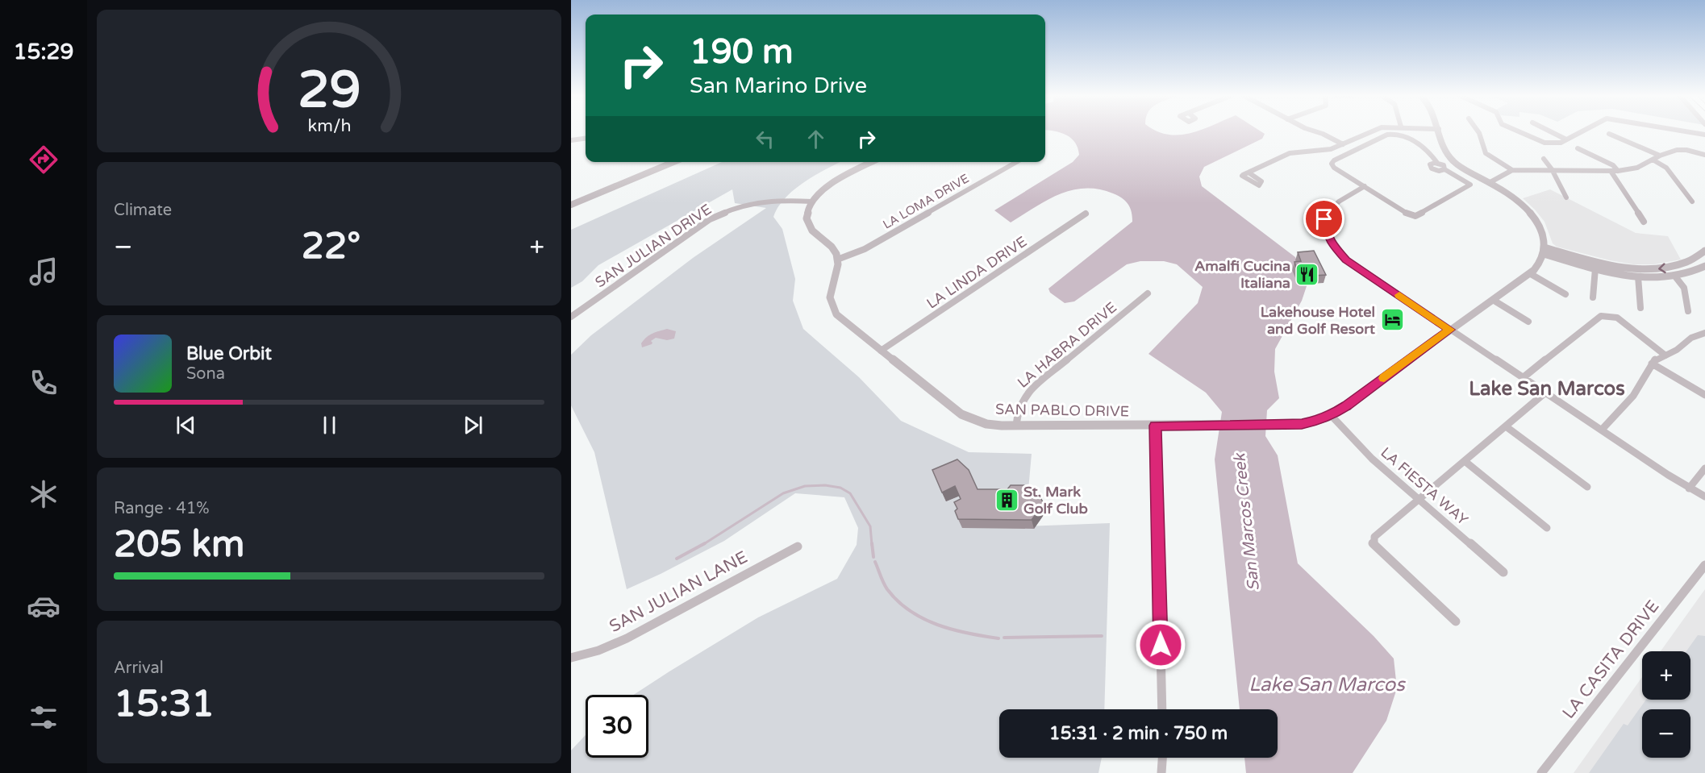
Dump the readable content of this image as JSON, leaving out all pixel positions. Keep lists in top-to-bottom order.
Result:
{
  "streets": {
    "street": [
      "LA LOMA DRIVE",
      "SAN JULIAN DRIVE",
      "LA LINDA DRIVE",
      "LA HABRA DRIVE",
      "SAN PABLO DRIVE",
      "LA FIESTA WAY",
      "SAN JULIAN LANE",
      "LA CASITA DRIVE"
    ]
  },
  "crossings": [
    ["LA LOMA DRIVE", "SAN PABLO DRIVE"],
    ["LA LINDA DRIVE", "SAN PABLO DRIVE"],
    ["LA HABRA DRIVE", "SAN PABLO DRIVE"],
    ["SAN PABLO DRIVE", "LA FIESTA WAY"]
  ],
  "districts": ["Lake San Marcos"],
  "water": ["San Marcos Creek", "Lake San Marcos"],
  "places": {
    "restaurant": ["Amalfi Cucina Italiana"],
    "hotel": ["Lakehouse Hotel and Golf Resort"],
    "building": ["St. Mark Golf Club"]
  },
  "page": {
    "tabs": "15:29",
    "turn": ["190 m", "San Marino Drive"],
    "tile": [
      "Climate",
      ["Range · 41%", "205 km"],
      ["Arrival", "15:31"]
    ],
    "heat": ["−", "22°", "+"],
    "song": ["Blue Orbit", "Sona"],
    "map_buttons": ["+", "−"],
    "limit": "30",
    "trip": "15:31 · 2 min · 750 m",
    "gauge": ["29", "km/h"]
  }
}
